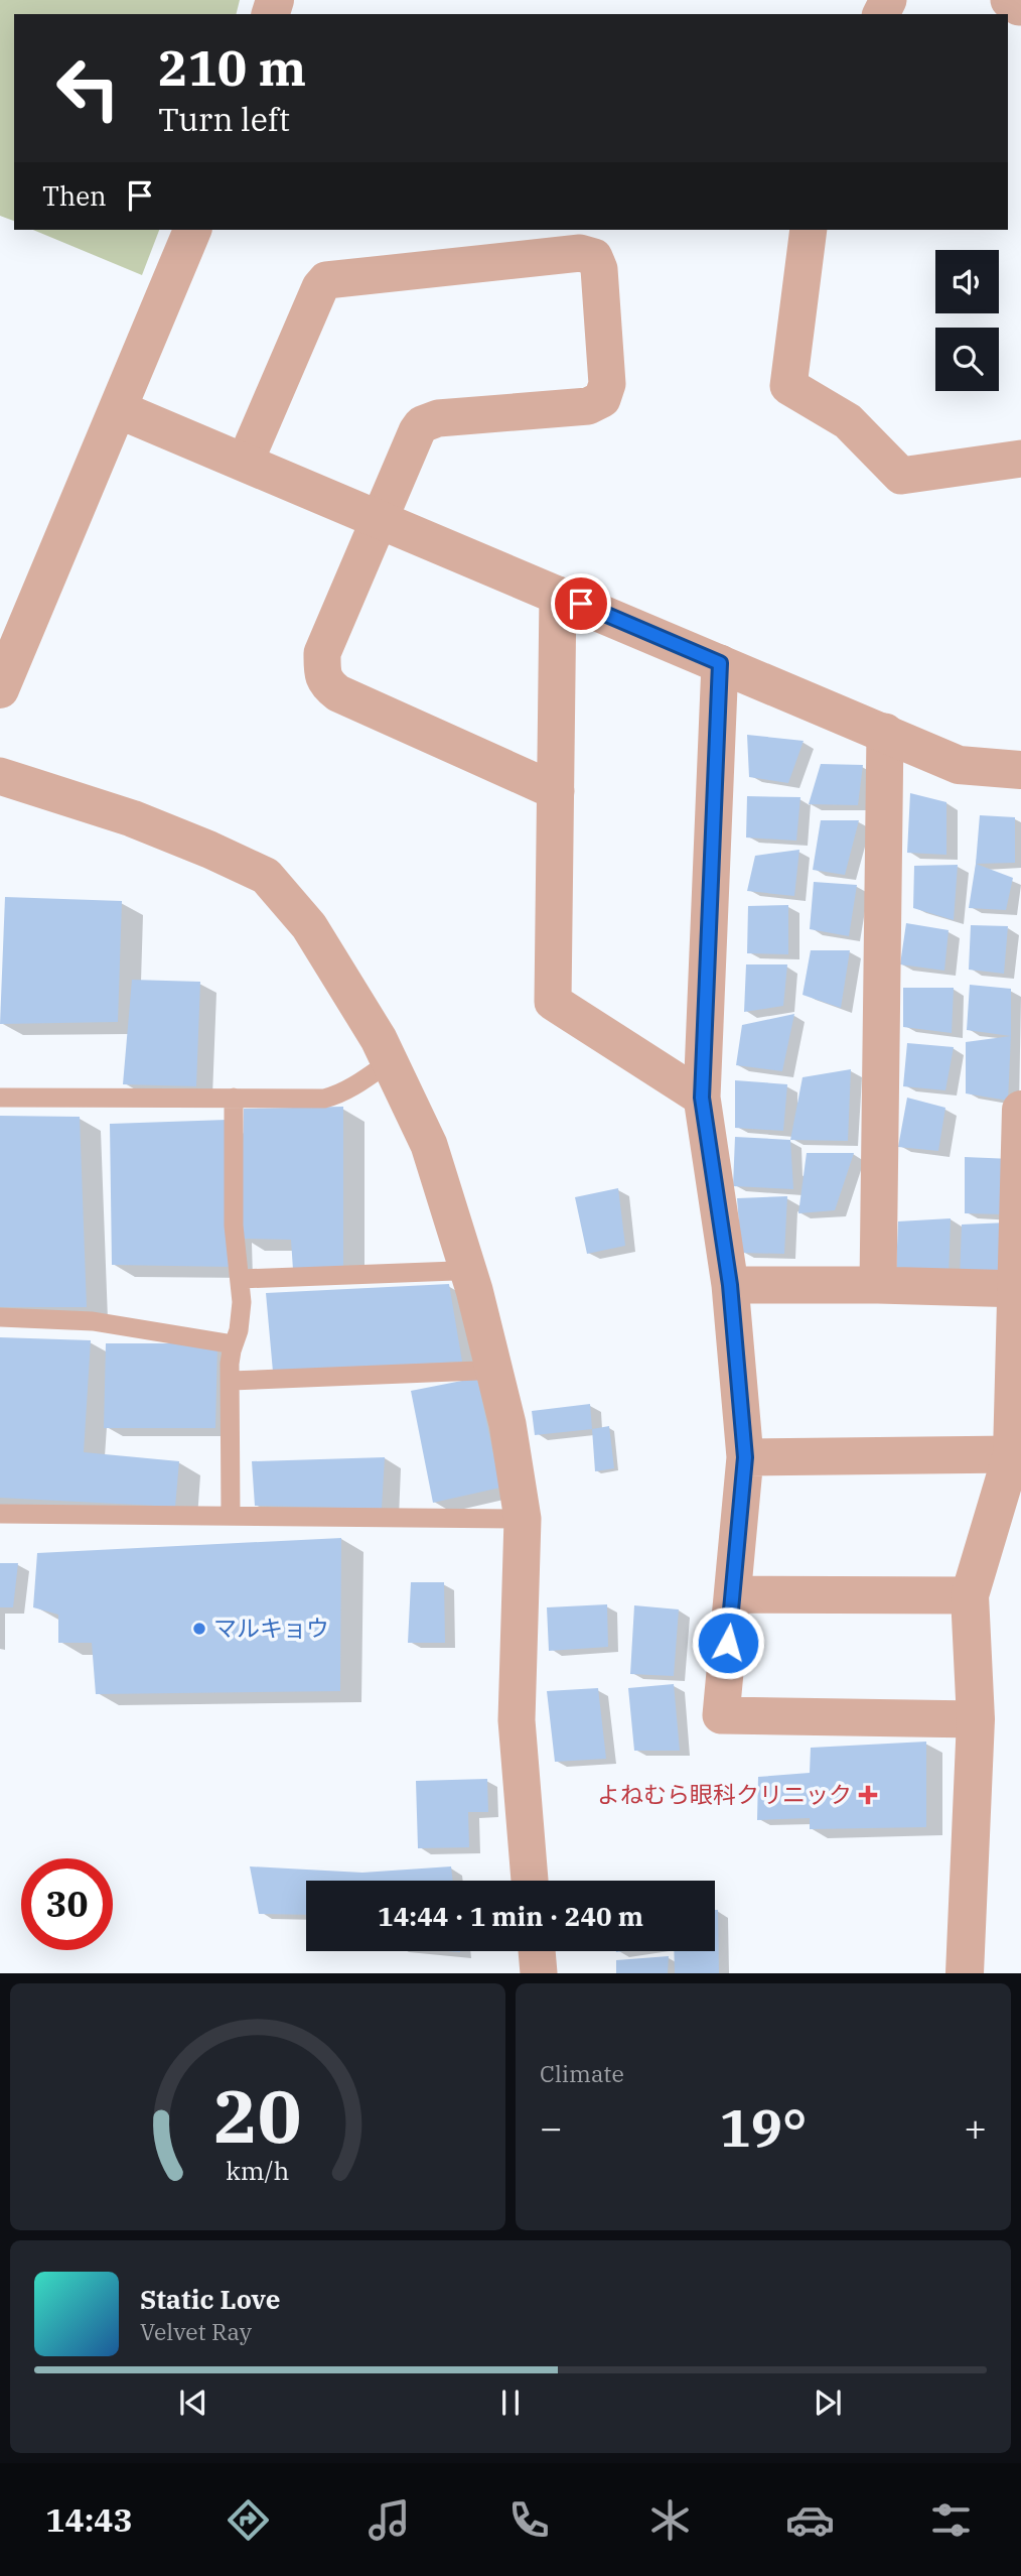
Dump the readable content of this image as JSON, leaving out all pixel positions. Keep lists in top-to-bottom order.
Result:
{
  "places": {
    "other": ["マルキョウ"],
    "health": ["よねむら眼科クリニック"]
  },
  "page": {
    "turn": ["210 m", "Turn left"],
    "then": "Then",
    "limit": "30",
    "trip": "14:44 · 1 min · 240 m",
    "tile": "Climate",
    "heat": ["−", "19°", "+"],
    "song": ["Static Love", "Velvet Ray"],
    "tabs": "14:43",
    "gauge": ["20", "km/h"]
  }
}
